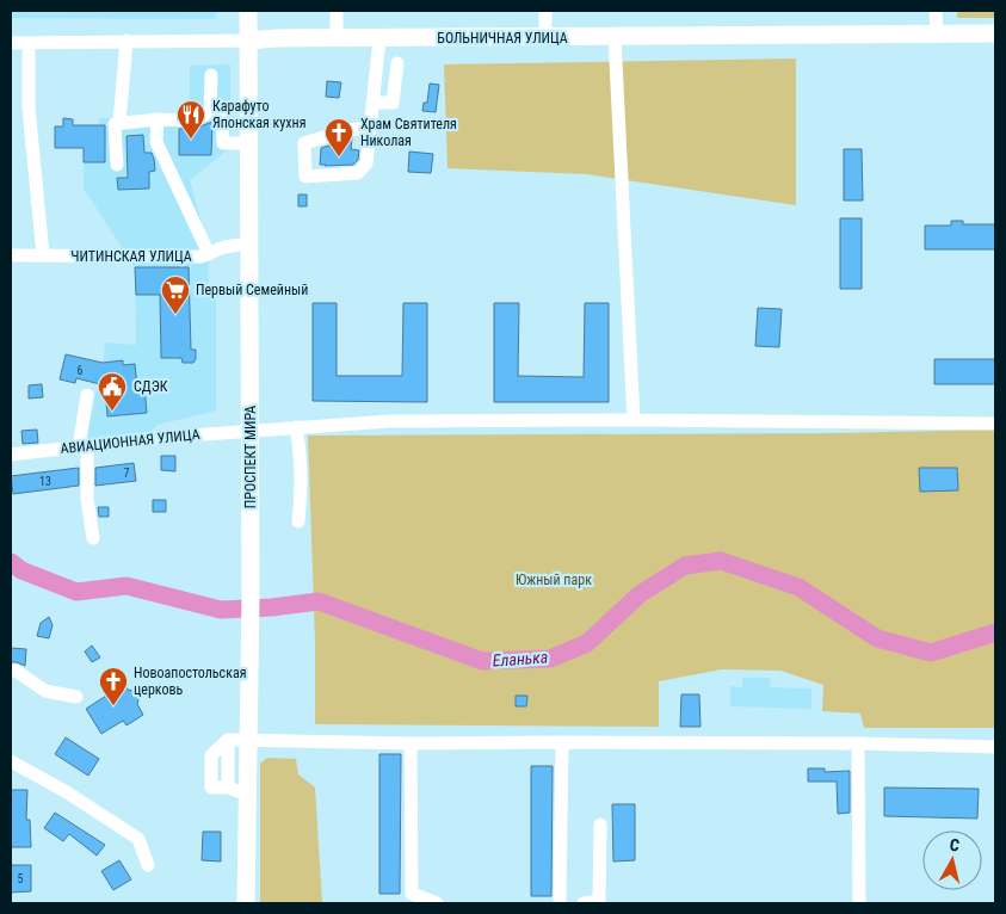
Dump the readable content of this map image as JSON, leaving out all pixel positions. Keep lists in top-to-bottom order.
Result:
{
  "streets": {
    "main road": ["БОЛЬНИЧНАЯ УЛИЦА", "ПРОСПЕКТ МИРА"],
    "street": ["ЧИТИНСКАЯ УЛИЦА", "АВИАЦИОННАЯ УЛИЦА"]
  },
  "crossings": [
    ["БОЛЬНИЧНАЯ УЛИЦА", "ПРОСПЕКТ МИРА"],
    ["ЧИТИНСКАЯ УЛИЦА", "ПРОСПЕКТ МИРА"],
    ["АВИАЦИОННАЯ УЛИЦА", "ПРОСПЕКТ МИРА"]
  ],
  "water": ["Еланька"],
  "parks": ["Южный парк"],
  "places": {
    "restaurant": ["Карафуто Японская кухня"],
    "church": ["Храм Святителя Николая", "Новоапостольская церковь"],
    "supermarket": ["Первый Семейный"],
    "public building": ["СДЭК"]
  },
  "house_numbers": [
    "6",
    "7",
    "13",
    "5"
  ],
  "north": "top"
}
